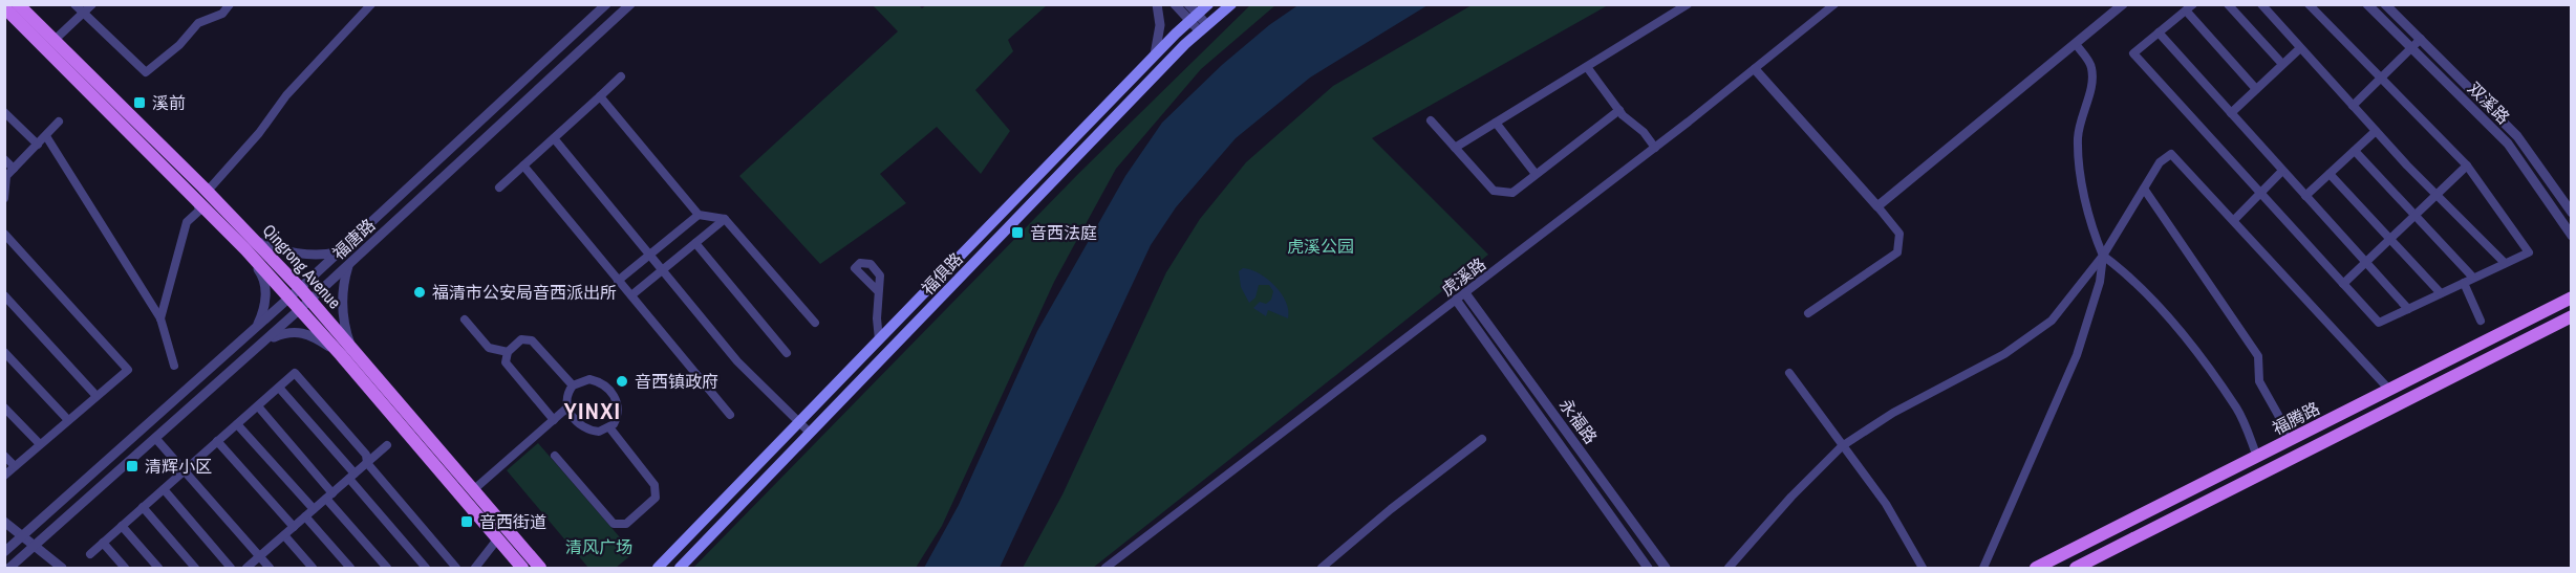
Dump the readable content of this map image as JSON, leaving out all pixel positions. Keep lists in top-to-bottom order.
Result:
{
  "streets": {
    "main road": ["Qingrong Avenue", "福俱路", "福腾路"],
    "street": [
      "双溪路",
      "福唐路",
      "虎溪路",
      "永福路"
    ]
  },
  "crossings": [
    ["福唐路", "Qingrong Avenue"],
    ["虎溪路", "永福路"]
  ],
  "districts": ["YINXI"],
  "parks": ["虎溪公园", "清风广场"],
  "places": {
    "transit": [
      "溪前",
      "音西法庭",
      "清辉小区",
      "音西街道"
    ],
    "other": ["福清市公安局音西派出所", "音西镇政府"]
  }
}
